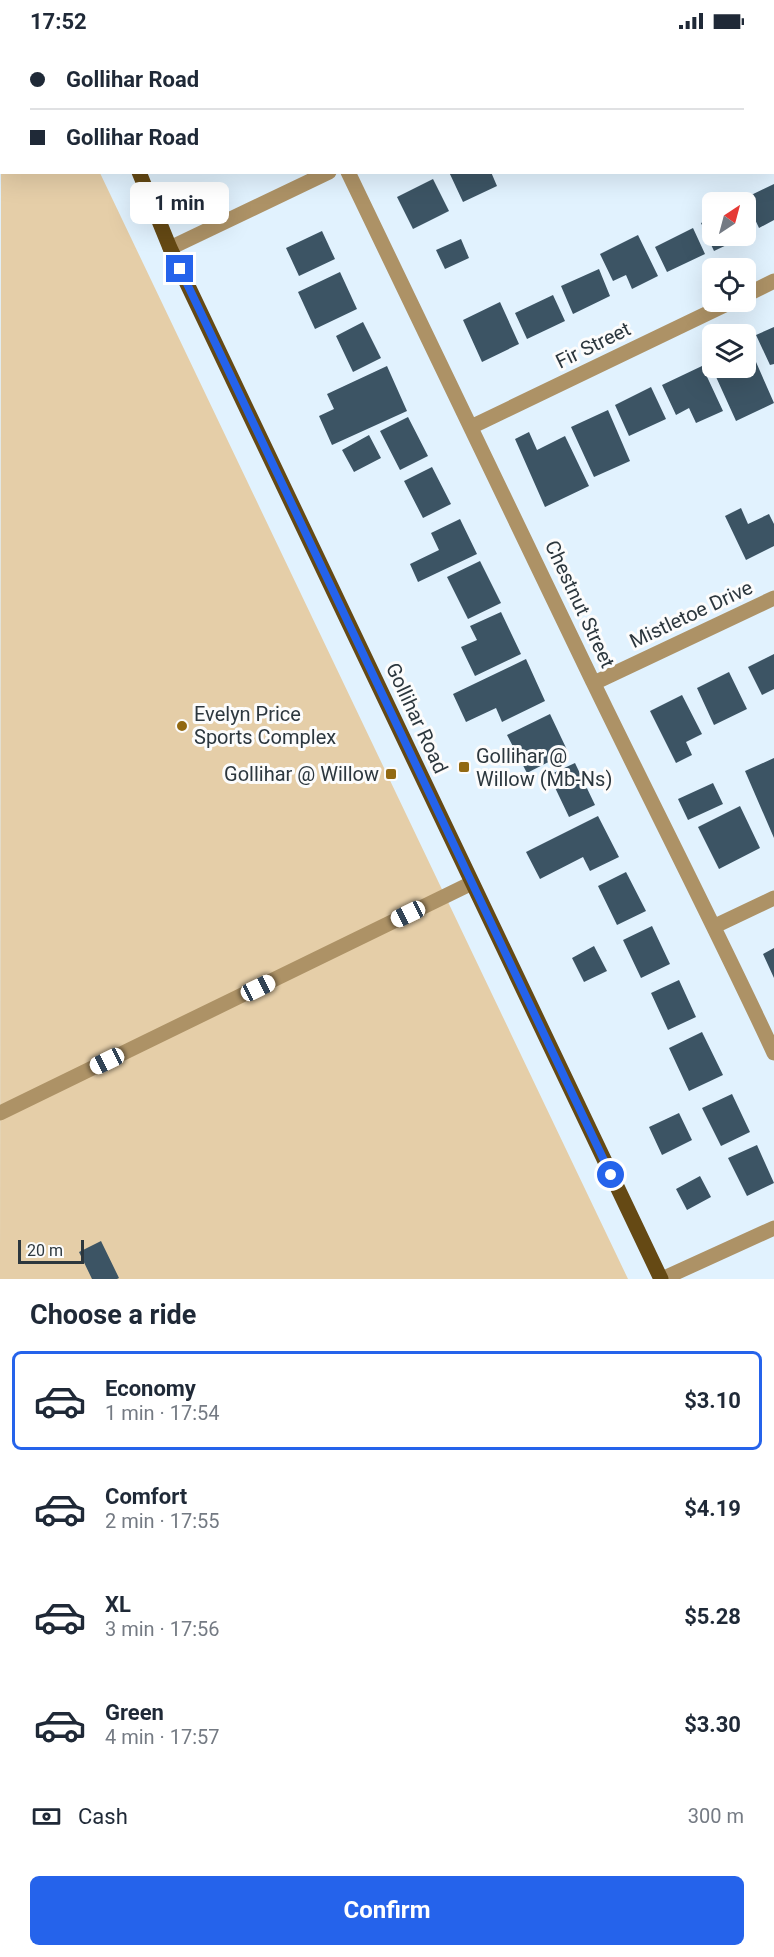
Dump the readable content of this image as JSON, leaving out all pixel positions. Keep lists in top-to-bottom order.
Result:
{
  "streets": {
    "main road": ["Gollihar Road"],
    "street": ["Fir Street", "Chestnut Street", "Mistletoe Drive"]
  },
  "crossings": [
    ["Fir Street", "Chestnut Street"],
    ["Chestnut Street", "Mistletoe Drive"]
  ],
  "places": {
    "other": ["Evelyn Price Sports Complex"],
    "transit": ["Gollihar @ Willow (Mb-Ns)", "Gollihar @ Willow"]
  },
  "scale_bar": "20 m",
  "north": "top right",
  "page": {
    "status": "17:52",
    "banner": ["Gollihar Road", "Gollihar Road"],
    "bubble": "1 min",
    "scale": "20 m",
    "heading": "Choose a ride",
    "list": [
      {
        "name": "Economy",
        "note": "1 min · 17:54",
        "value": "$3.10"
      },
      {
        "name": "Comfort",
        "note": "2 min · 17:55",
        "value": "$4.19"
      },
      {
        "name": "XL",
        "note": "3 min · 17:56",
        "value": "$5.28"
      },
      {
        "name": "Green",
        "note": "4 min · 17:57",
        "value": "$3.30"
      }
    ],
    "pay": ["Cash", "300 m"],
    "buttons": "Confirm"
  }
}
